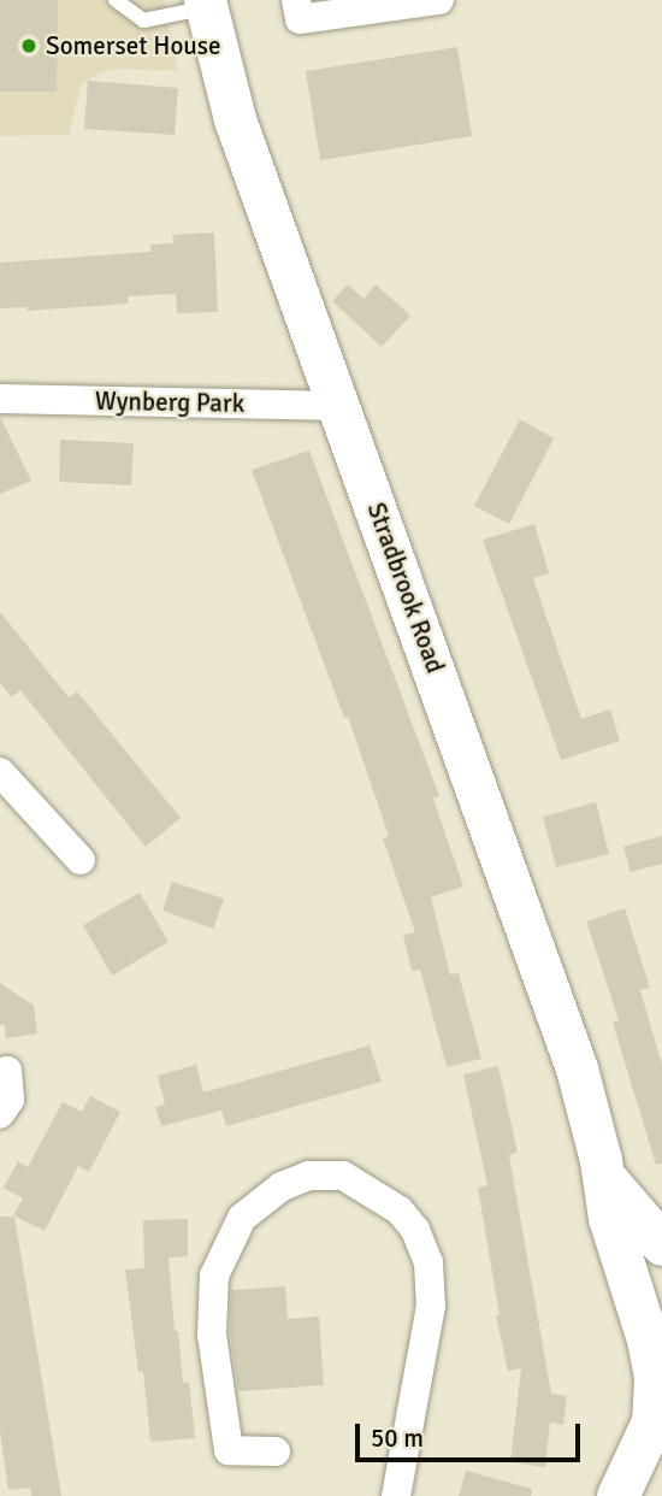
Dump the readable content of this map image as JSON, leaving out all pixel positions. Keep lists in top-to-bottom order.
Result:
{
  "streets": {
    "main road": ["Stradbrook Road"],
    "street": ["Wynberg Park"]
  },
  "crossings": [
    ["Wynberg Park", "Stradbrook Road"]
  ],
  "places": ["Somerset House"],
  "scale_bar": "50 m"
}
